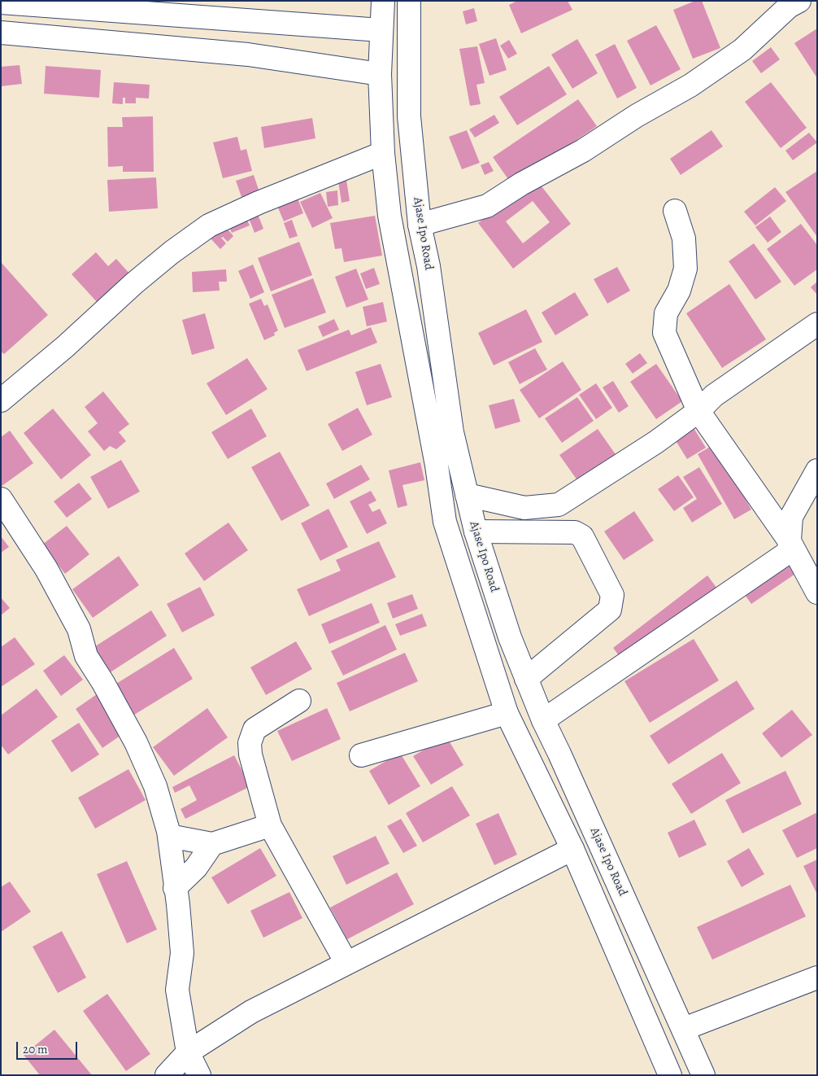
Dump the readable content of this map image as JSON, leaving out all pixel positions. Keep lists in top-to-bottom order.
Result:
{
  "streets": {
    "main road": ["Ajase Ipo Road"]
  },
  "scale_bar": "20 m"
}
